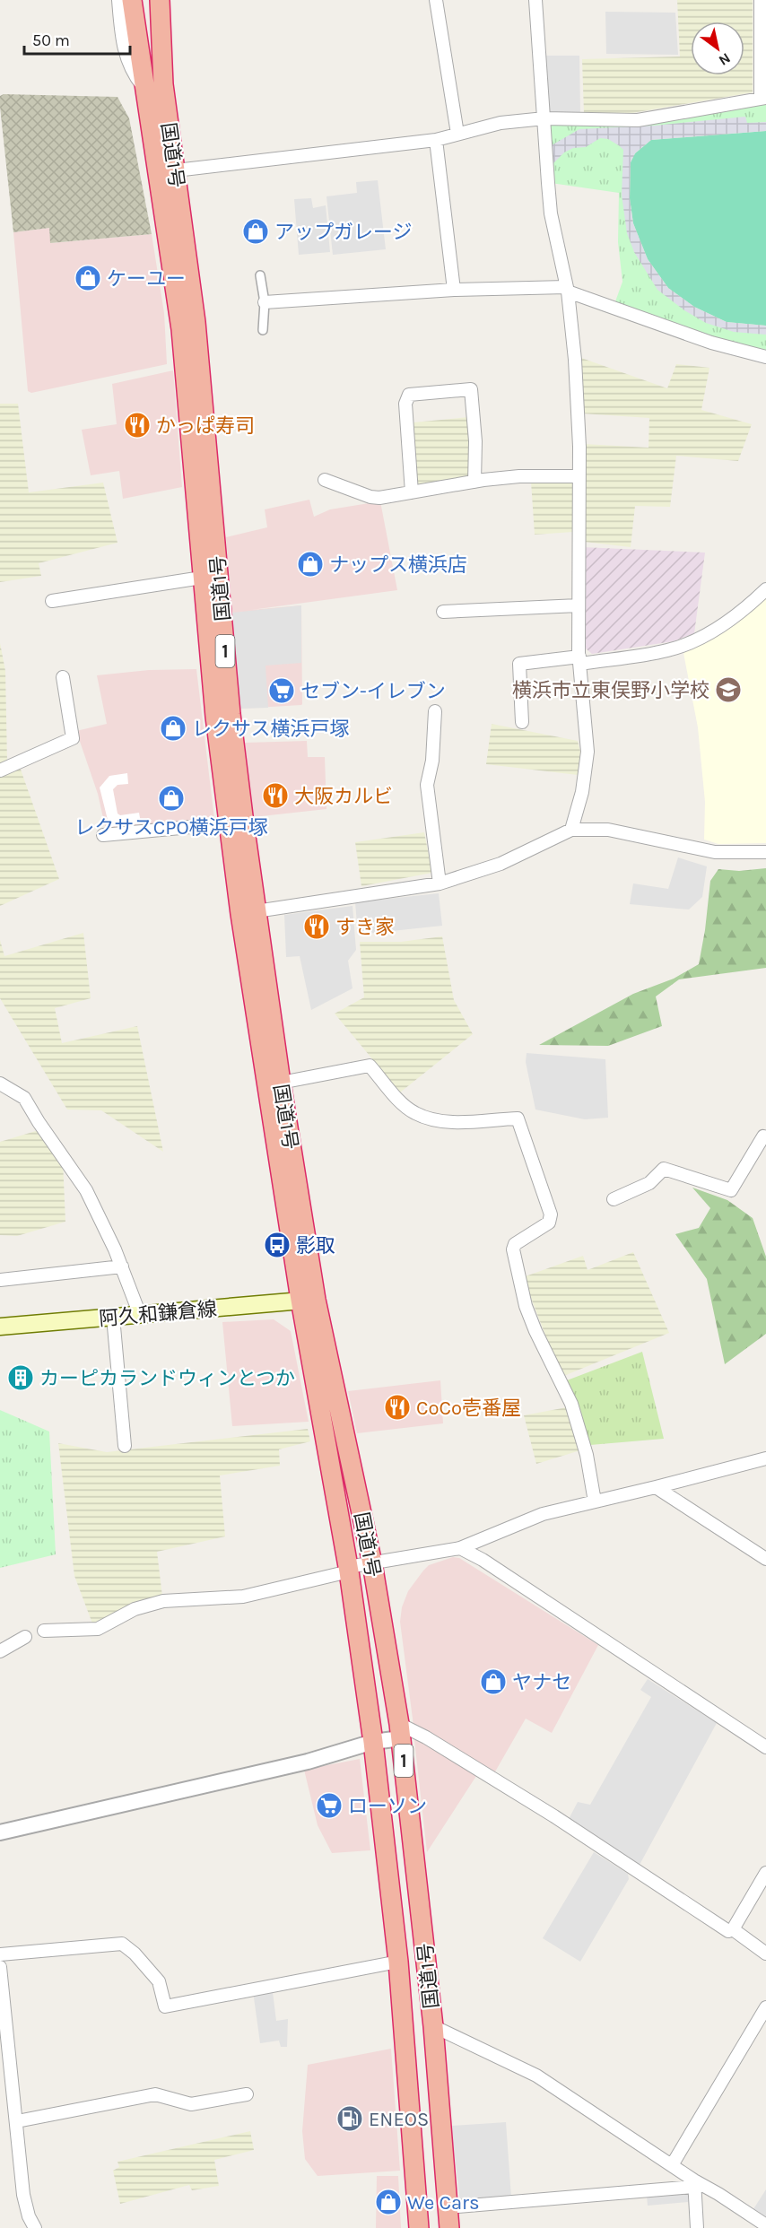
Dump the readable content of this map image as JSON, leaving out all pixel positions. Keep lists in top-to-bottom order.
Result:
{
  "streets": {
    "highway": ["国道1号", "1"],
    "main road": ["阿久和鎌倉線"]
  },
  "crossings": [
    ["国道1号", "1"],
    ["国道1号", "阿久和鎌倉線"]
  ],
  "places": {
    "shop": [
      "アップガレージ",
      "ケーユー",
      "ナップス横浜店",
      "レクサス横浜戸塚",
      "レクサスCPO横浜戸塚",
      "ヤナセ",
      "We Cars"
    ],
    "restaurant": [
      "かっぱ寿司",
      "大阪カルビ",
      "すき家",
      "CoCo壱番屋"
    ],
    "school or university": ["横浜市立東俣野小学校"],
    "supermarket": ["セブン-イレブン", "ローソン"],
    "bus stop": ["影取"],
    "building": ["カーピカランドウィンとつか"],
    "fuel station": ["ENEOS"]
  },
  "scale_bar": "50 m",
  "north": "bottom right"
}
